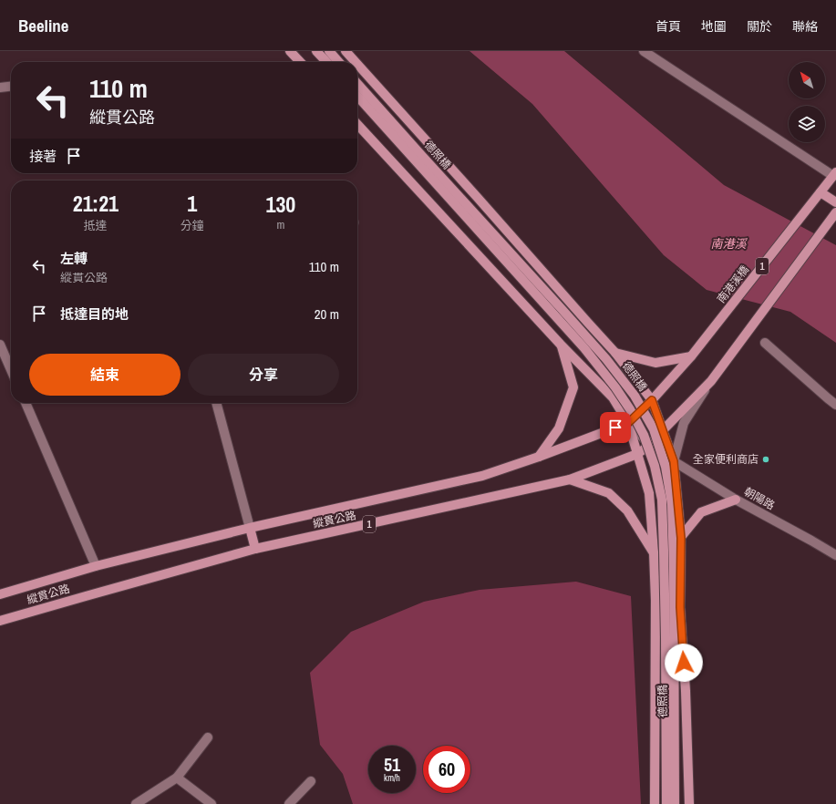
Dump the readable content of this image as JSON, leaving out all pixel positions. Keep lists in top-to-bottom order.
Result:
{
  "streets": {
    "main road": [
      "德照橋",
      "1",
      "南港溪橋",
      "縱貫公路"
    ],
    "street": ["朝陽路"]
  },
  "crossings": [
    ["1", "縱貫公路"],
    ["南港溪橋", "縱貫公路"],
    ["朝陽路", "縱貫公路"]
  ],
  "water": ["南港溪"],
  "places": ["全家便利商店"],
  "north": "top left",
  "page": {
    "header": "Beeline",
    "nav": [
      "首頁",
      "地圖",
      "關於",
      "聯絡"
    ],
    "turn": ["110 m", "縱貫公路"],
    "then": "接著",
    "eta": [
      "21:21",
      "抵達",
      "1",
      "分鐘",
      "130",
      "m"
    ],
    "list": [
      {
        "name": "左轉",
        "note": "縱貫公路",
        "value": "110 m"
      },
      {
        "name": "抵達目的地",
        "value": "20 m"
      }
    ],
    "buttons": ["結束", "分享"],
    "speed": "51 km/h",
    "limit": "60"
  }
}
